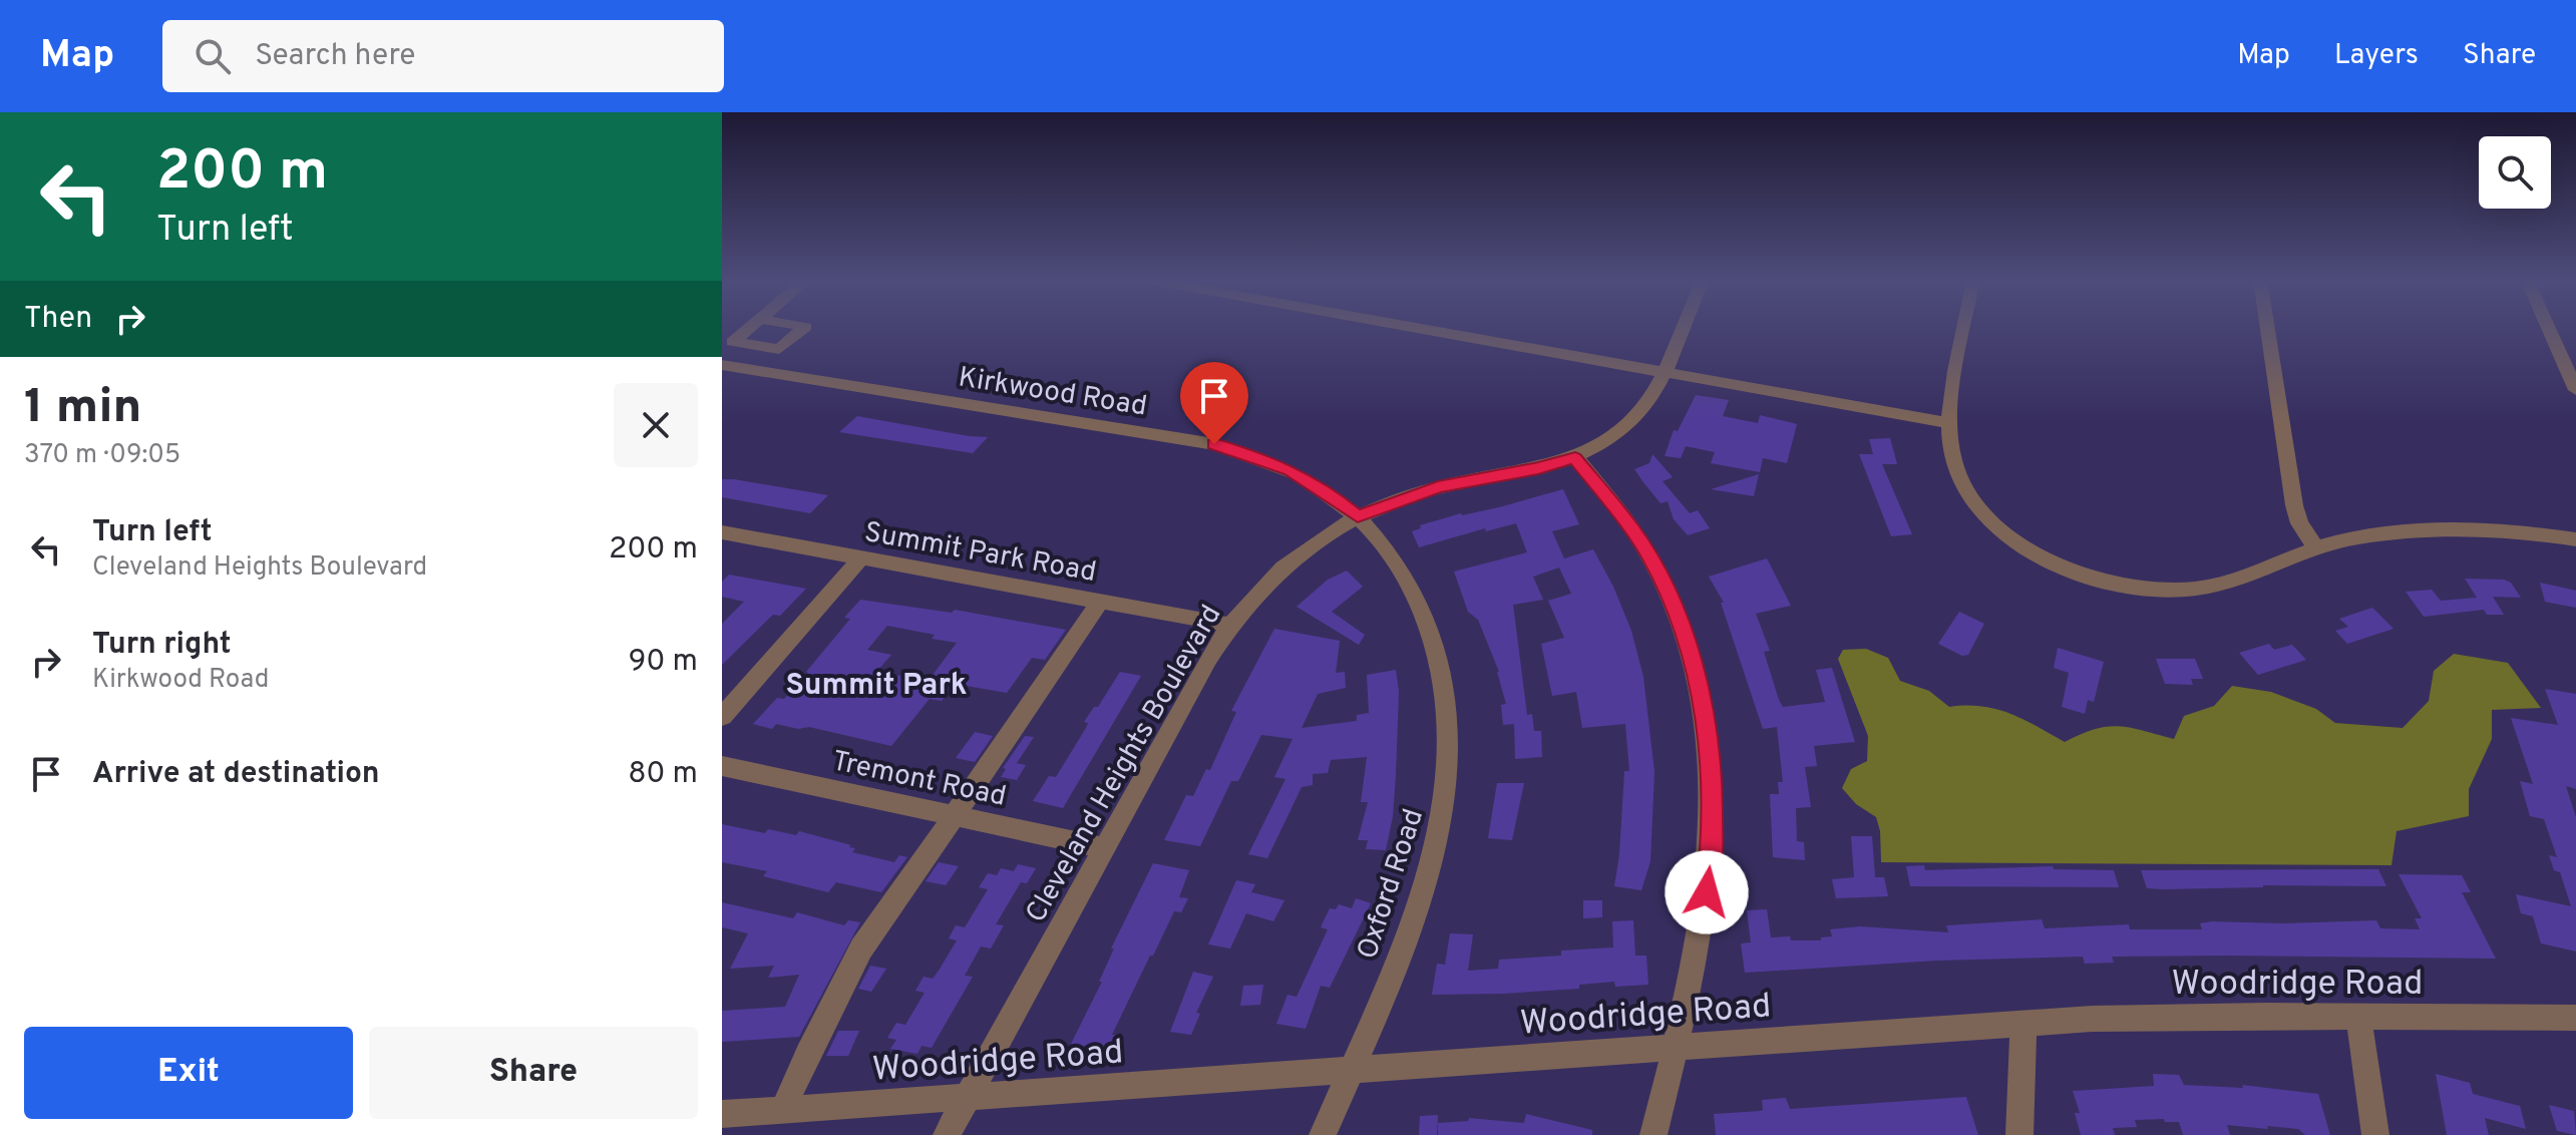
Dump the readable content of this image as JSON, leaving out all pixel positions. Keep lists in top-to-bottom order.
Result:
{
  "streets": {
    "street": [
      "Kirkwood Road",
      "Summit Park Road",
      "Cleveland Heights Boulevard",
      "Tremont Road",
      "Oxford Road",
      "Woodridge Road"
    ]
  },
  "crossings": [
    ["Kirkwood Road", "Cleveland Heights Boulevard"],
    ["Kirkwood Road", "Oxford Road"],
    ["Summit Park Road", "Cleveland Heights Boulevard"],
    ["Cleveland Heights Boulevard", "Tremont Road"],
    ["Cleveland Heights Boulevard", "Oxford Road"],
    ["Cleveland Heights Boulevard", "Woodridge Road"],
    ["Oxford Road", "Woodridge Road"]
  ],
  "districts": ["Summit Park"],
  "page": {
    "header": "Map",
    "search": "Search here",
    "nav": ["Map", "Layers", "Share"],
    "turn": ["200 m", "Turn left"],
    "then": "Then",
    "heading": ["1 min", "370 m · 09:05"],
    "list": [
      {
        "name": "Turn left",
        "note": "Cleveland Heights Boulevard",
        "value": "200 m"
      },
      {
        "name": "Turn right",
        "note": "Kirkwood Road",
        "value": "90 m"
      },
      {
        "name": "Arrive at destination",
        "value": "80 m"
      }
    ],
    "buttons": ["Exit", "Share"]
  }
}
